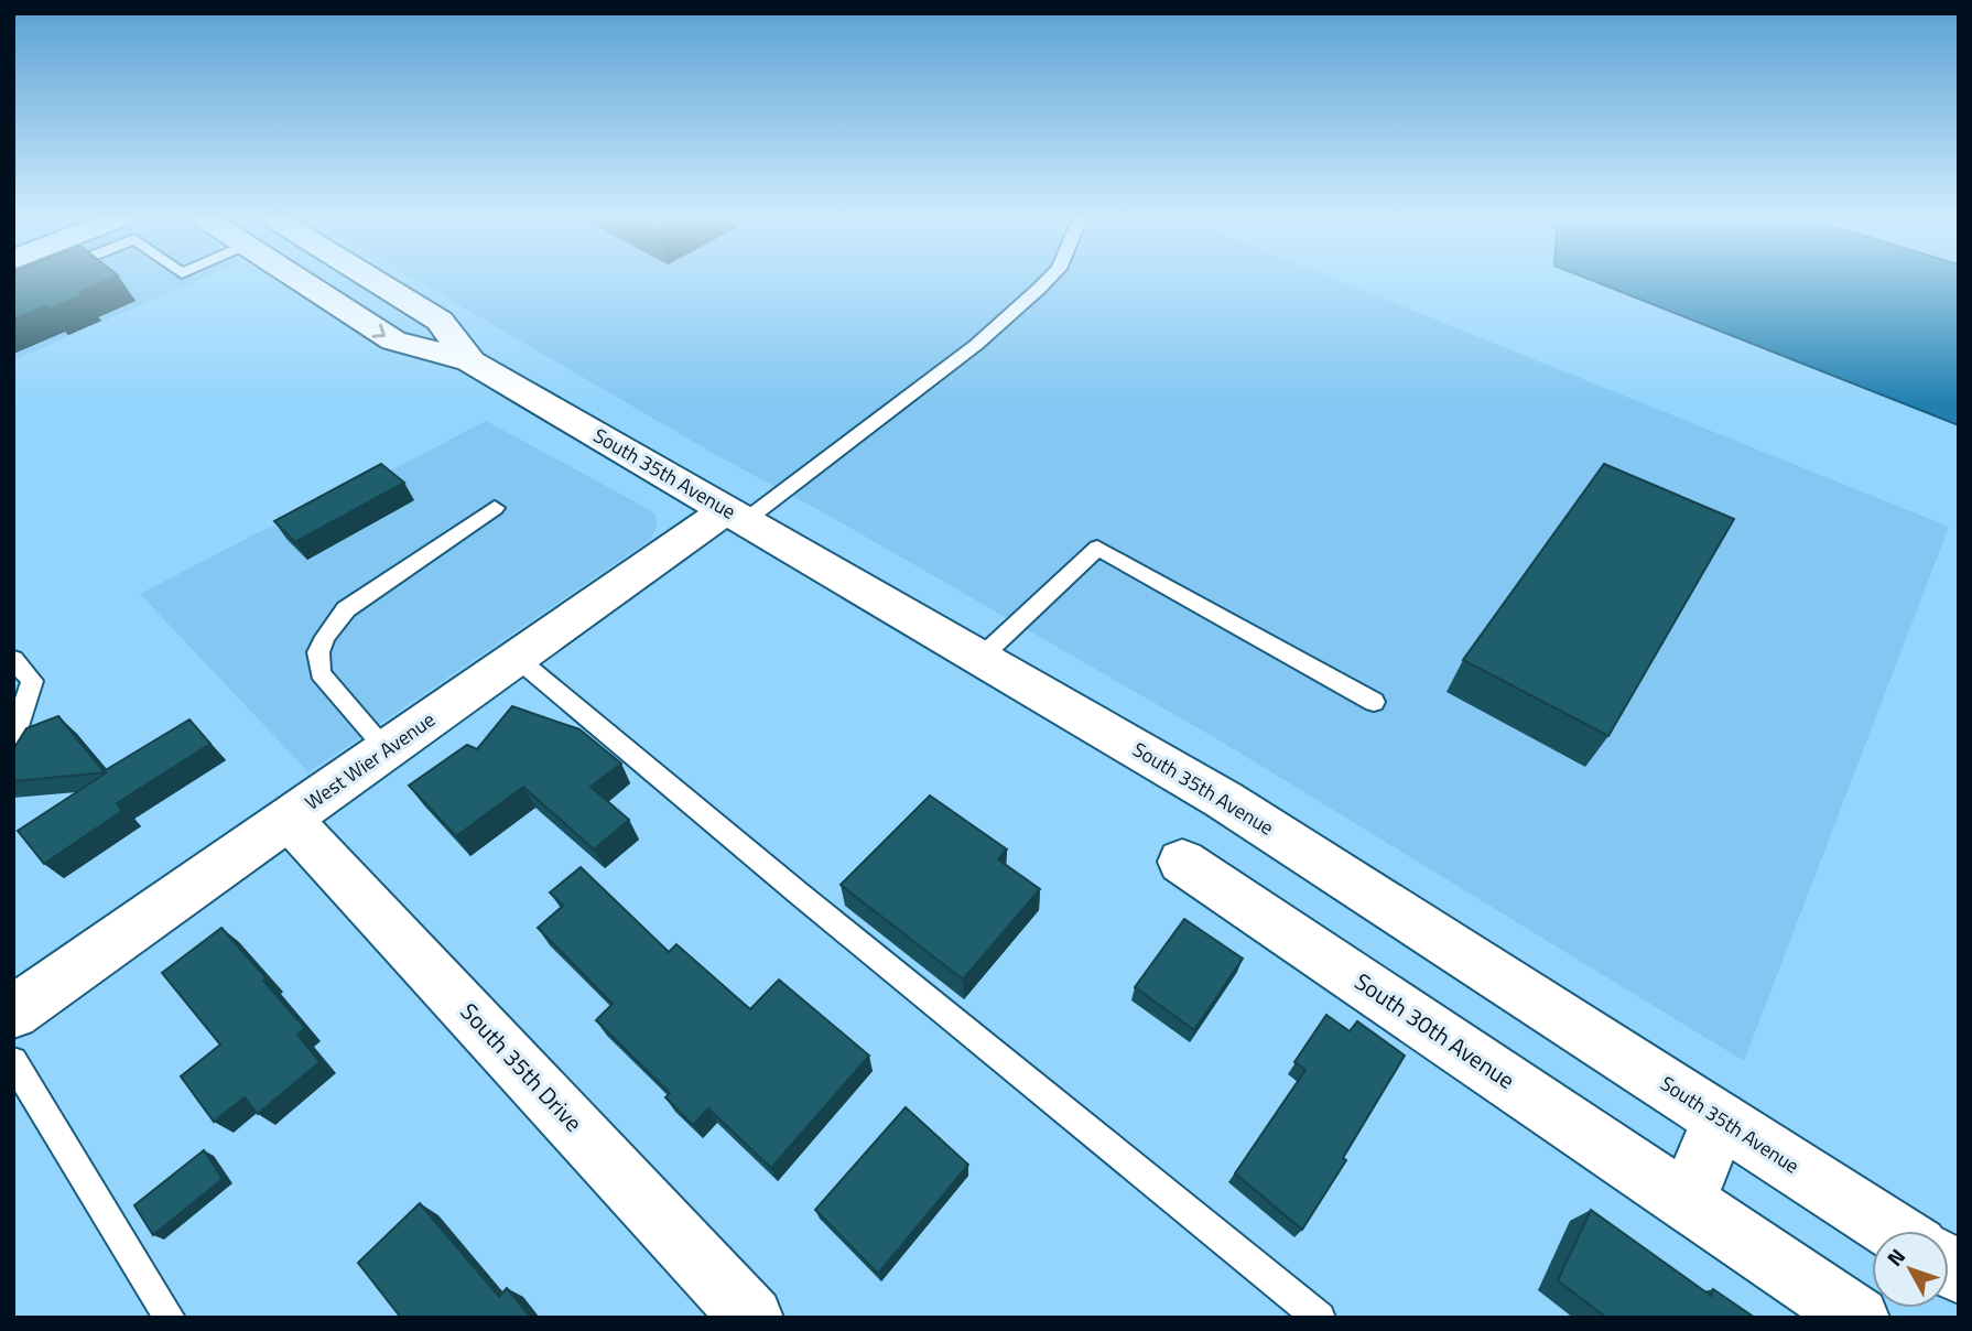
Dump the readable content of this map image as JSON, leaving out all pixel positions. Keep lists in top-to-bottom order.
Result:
{
  "streets": {
    "main road": [
      "South 35th Avenue",
      "West Wier Avenue",
      "South 30th Avenue",
      "South 35th Drive"
    ]
  },
  "crossings": [
    ["South 35th Avenue", "West Wier Avenue"],
    ["West Wier Avenue", "South 35th Drive"]
  ],
  "north": "top left"
}
